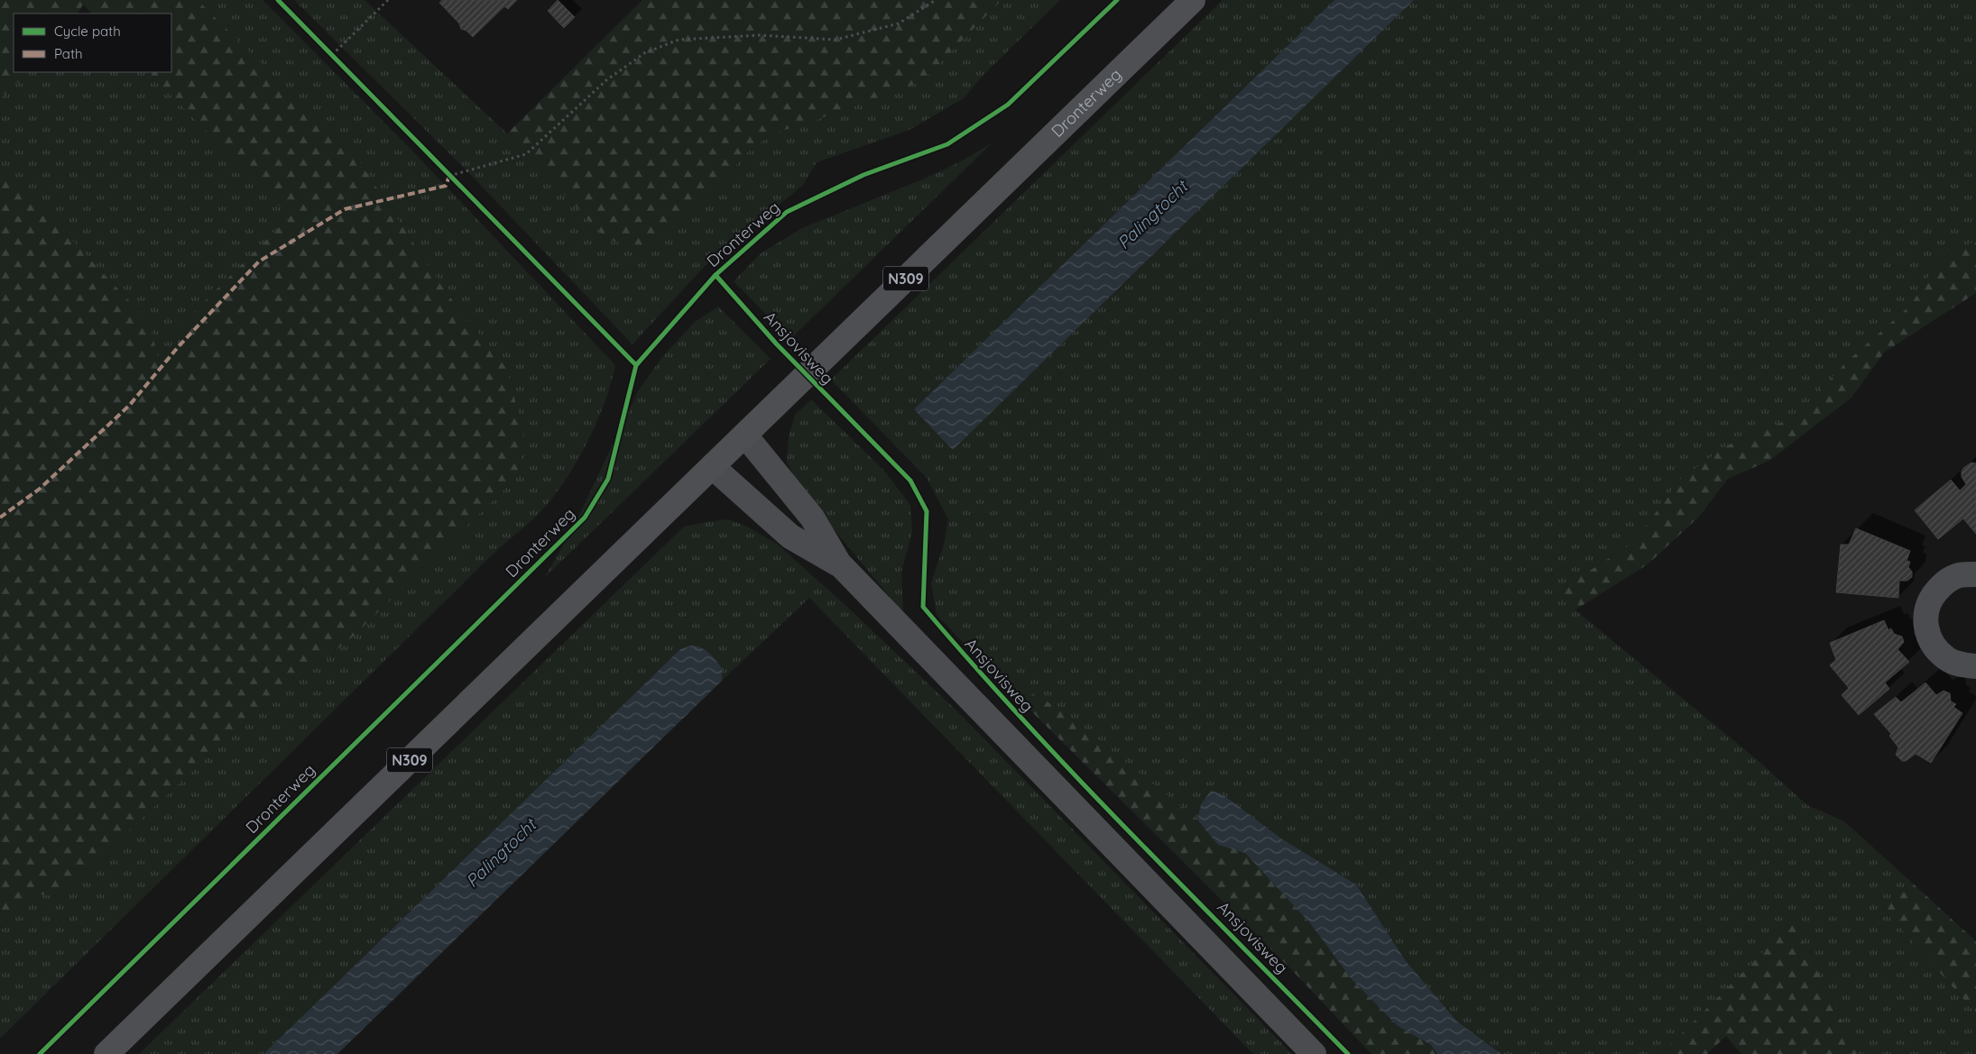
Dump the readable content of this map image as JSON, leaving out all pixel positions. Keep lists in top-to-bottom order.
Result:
{
  "streets": {
    "main road": ["Dronterweg", "N309"],
    "cycle path": ["Ansjovisweg"]
  },
  "water": ["Palingtocht"],
  "legend": ["Cycle path", "Path"]
}
